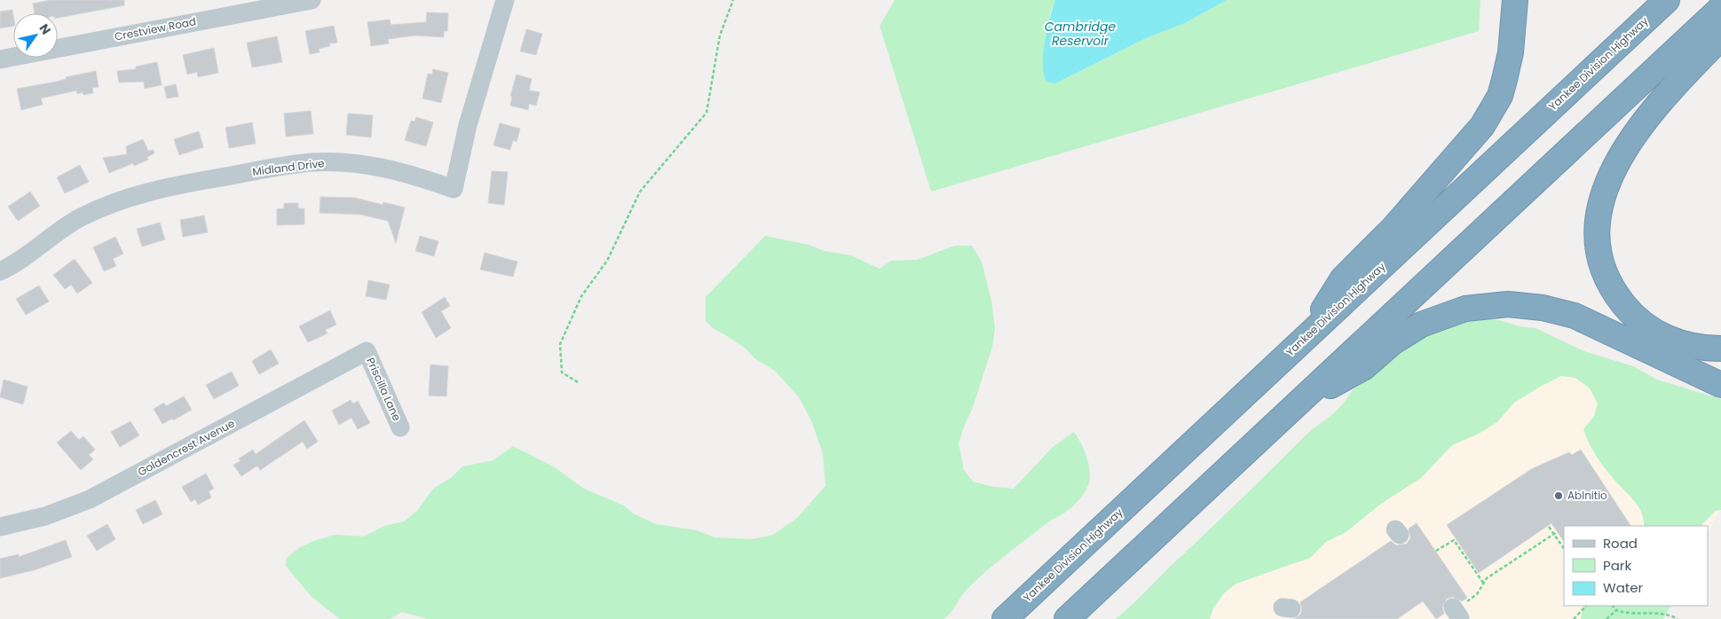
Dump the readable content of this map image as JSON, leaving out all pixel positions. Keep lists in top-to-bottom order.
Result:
{
  "streets": {
    "highway": ["Yankee Division Highway"],
    "street": [
      "Crestview Road",
      "Midland Drive",
      "Priscilla Lane",
      "Goldencrest Avenue"
    ]
  },
  "crossings": [
    ["Priscilla Lane", "Goldencrest Avenue"]
  ],
  "water": ["Cambridge Reservoir"],
  "places": ["AbInitio"],
  "legend": ["Road", "Park", "Water"],
  "north": "top right"
}
